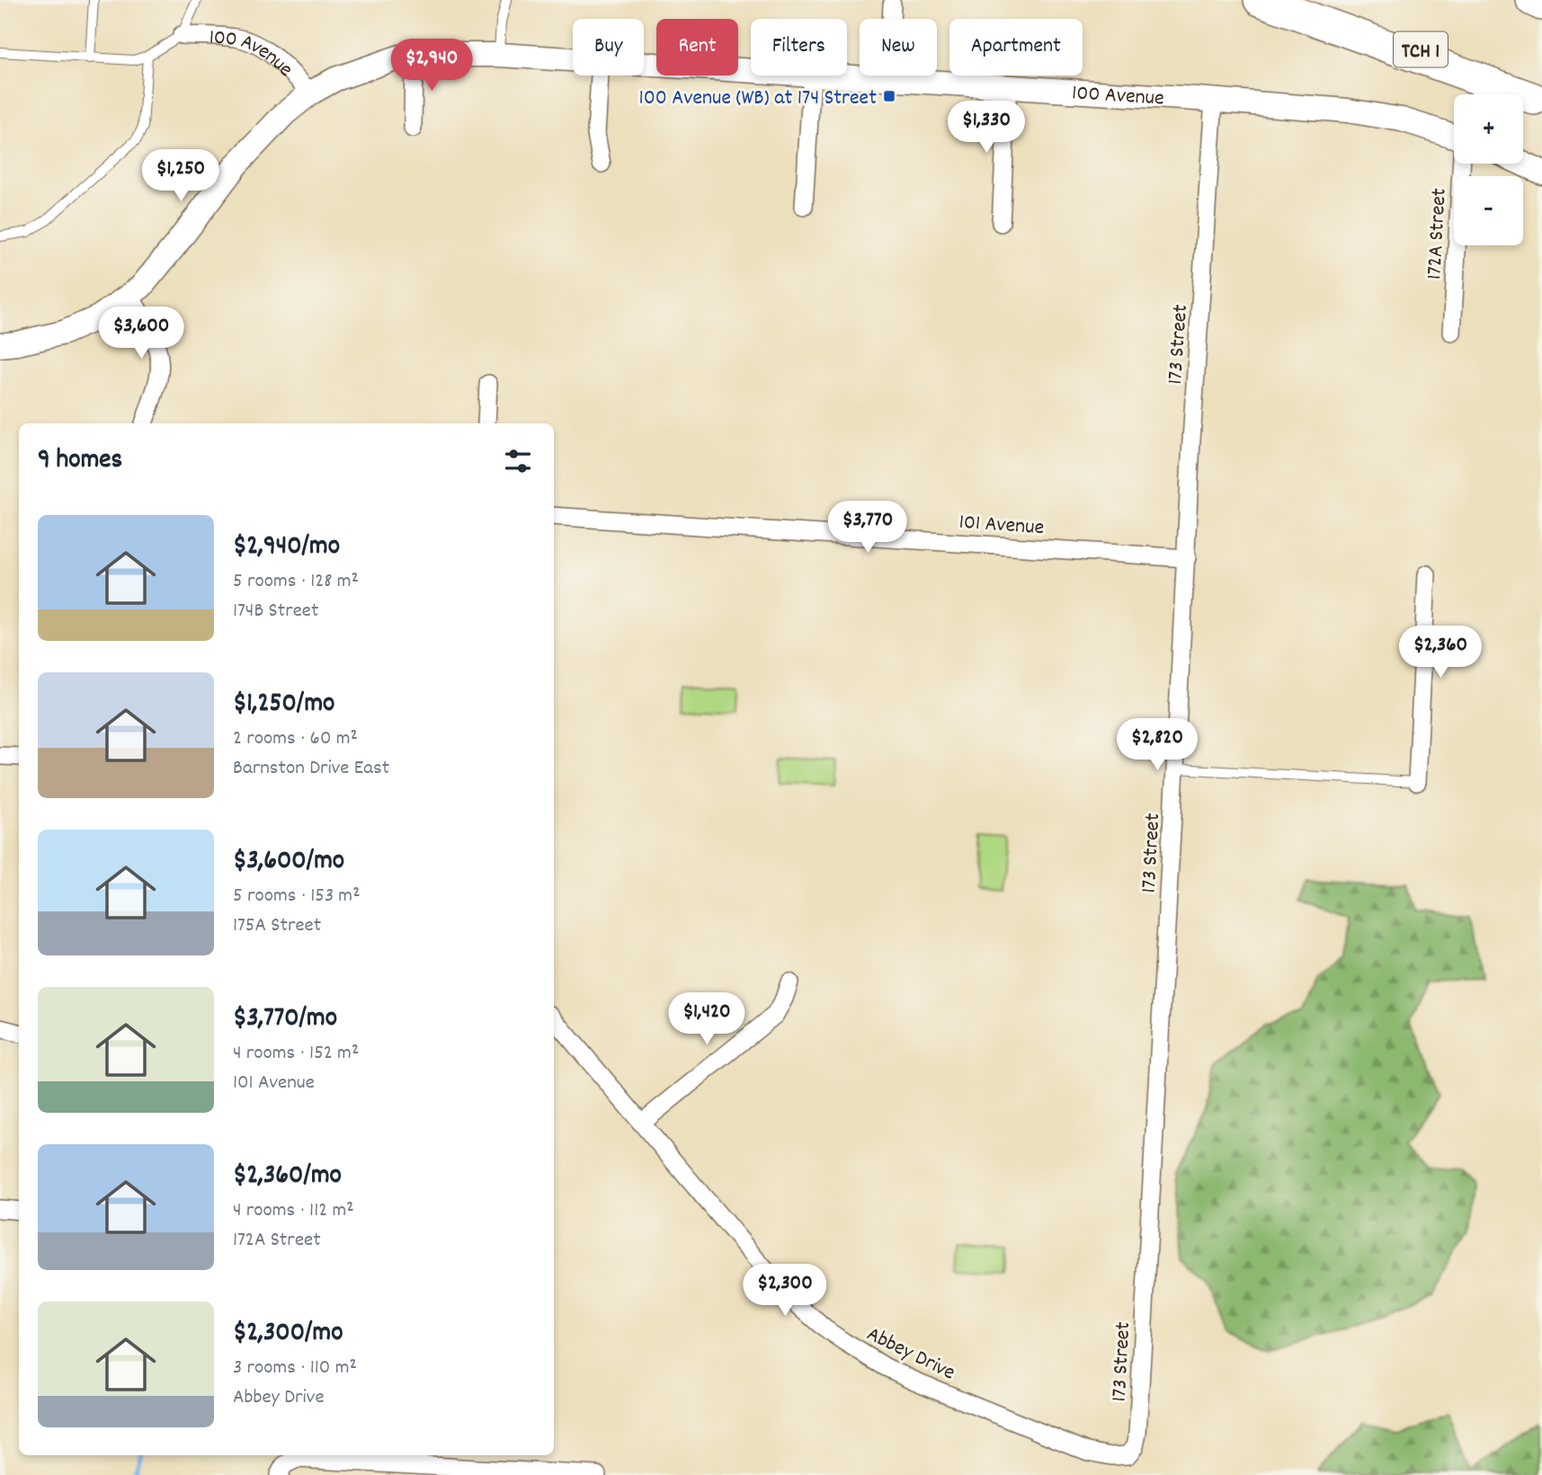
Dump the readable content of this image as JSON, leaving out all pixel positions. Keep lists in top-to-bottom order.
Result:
{
  "streets": {
    "highway": ["TCH 1"],
    "street": [
      "100 Avenue",
      "172A Street",
      "173 Street",
      "101 Avenue",
      "Abbey Drive"
    ]
  },
  "crossings": [
    ["100 Avenue", "173 Street"],
    ["173 Street", "101 Avenue"],
    ["173 Street", "Abbey Drive"]
  ],
  "places": {
    "transit": ["100 Avenue (WB) at 174 Street"]
  },
  "page": {
    "chip": [
      "Buy",
      "Rent",
      "Filters",
      "New",
      "Apartment"
    ],
    "price": [
      "$2,940",
      "$1,330",
      "$1,250",
      "$3,600",
      "$3,770",
      "$2,360",
      "$2,820",
      "$1,420",
      "$2,300"
    ],
    "map_buttons": ["+", "−"],
    "heading": "9 homes",
    "list": [
      {
        "name": "$2,940/mo",
        "note": "5 rooms · 128 m² · 174B Street"
      },
      {
        "name": "$1,250/mo",
        "note": "2 rooms · 60 m² · Barnston Drive East"
      },
      {
        "name": "$3,600/mo",
        "note": "5 rooms · 153 m² · 175A Street"
      },
      {
        "name": "$3,770/mo",
        "note": "4 rooms · 152 m² · 101 Avenue"
      },
      {
        "name": "$2,360/mo",
        "note": "4 rooms · 112 m² · 172A Street"
      },
      {
        "name": "$2,300/mo",
        "note": "3 rooms · 110 m² · Abbey Drive"
      }
    ]
  }
}
